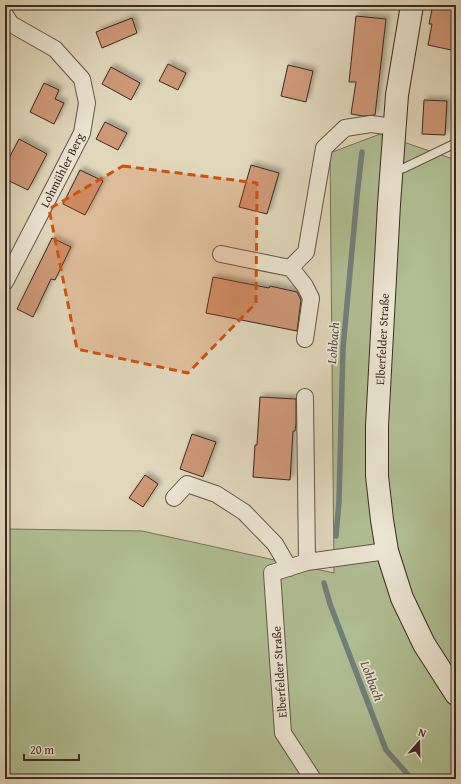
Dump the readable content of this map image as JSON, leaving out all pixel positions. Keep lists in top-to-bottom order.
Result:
{
  "streets": {
    "main road": ["Elberfelder Straße"],
    "street": ["Lohmühler Berg"]
  },
  "water": ["Lohbach"],
  "scale_bar": "20 m",
  "north": "top"
}
